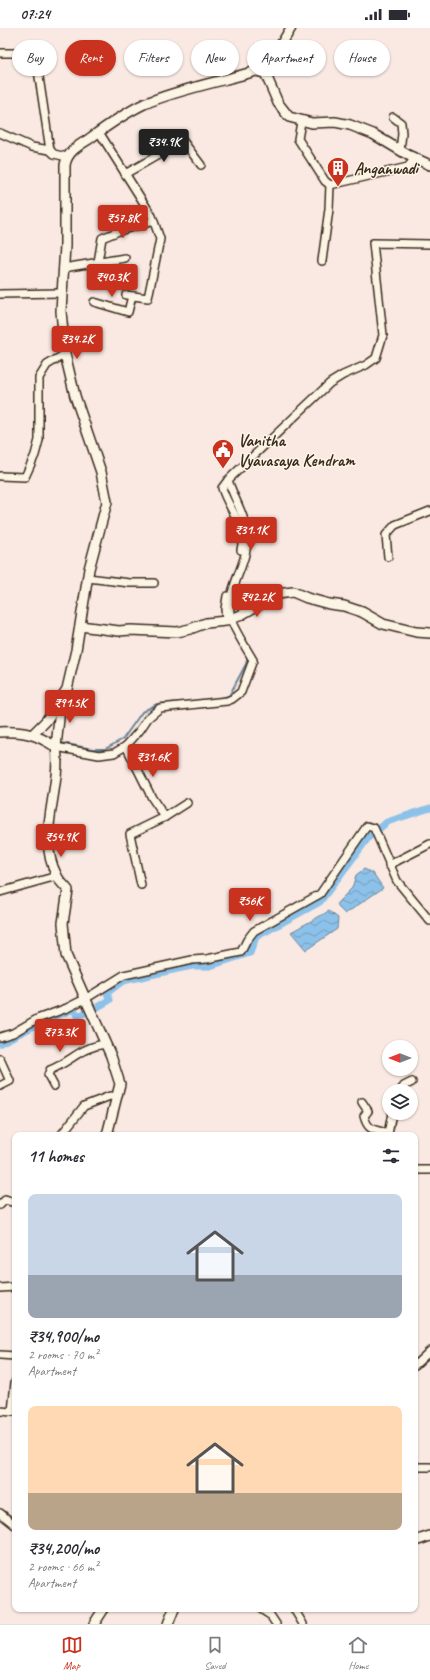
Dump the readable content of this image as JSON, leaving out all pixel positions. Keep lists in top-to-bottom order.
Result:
{
  "places": {
    "building": ["Anganwadi"],
    "public building": ["Vanitha Vyavasaya Kendram"]
  },
  "north": "left",
  "page": {
    "status": "07:24",
    "chip": [
      "Buy",
      "Rent",
      "Filters",
      "New",
      "Apartment",
      "House"
    ],
    "price": [
      "₹34.9K",
      "₹57.8K",
      "₹40.3K",
      "₹34.2K",
      "₹31.1K",
      "₹42.2K",
      "₹91.5K",
      "₹31.6K",
      "₹54.9K",
      "₹56K",
      "₹73.3K"
    ],
    "heading": "11 homes",
    "list": [
      {
        "name": "₹34,900/mo",
        "note": "2 rooms · 70 m² · Apartment"
      },
      {
        "name": "₹34,200/mo",
        "note": "2 rooms · 66 m² · Apartment"
      }
    ],
    "tabs": ["Map", "Saved", "Home"]
  }
}
